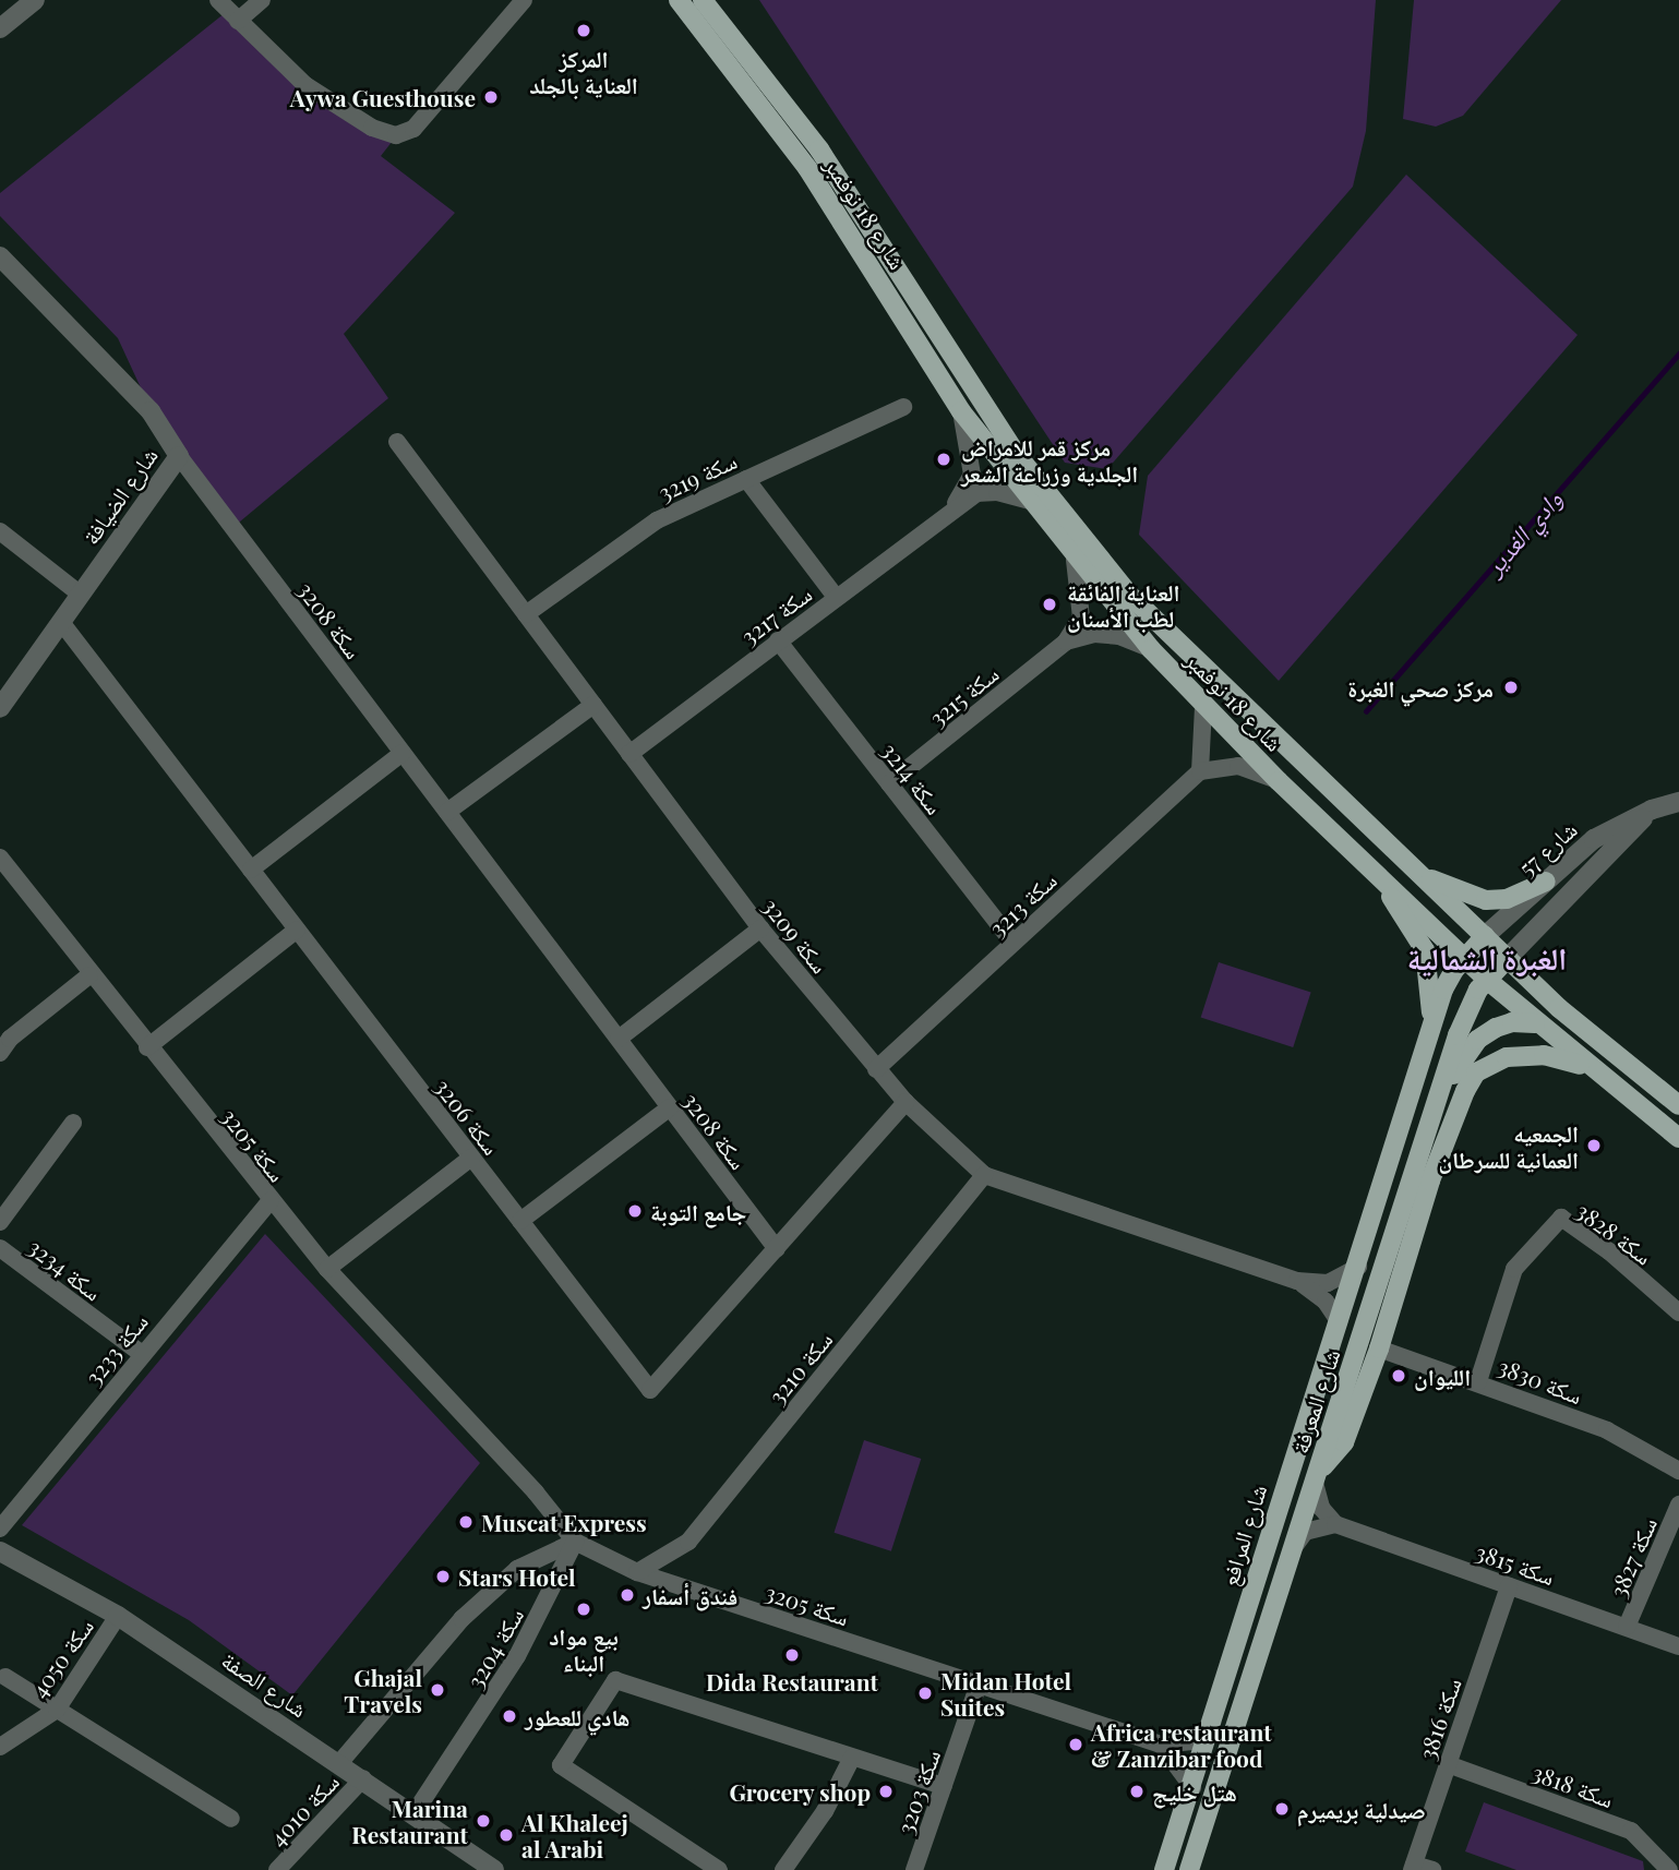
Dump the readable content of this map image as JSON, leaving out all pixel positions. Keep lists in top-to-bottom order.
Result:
{
  "streets": {
    "main road": ["شارع 18 نوفمبر", "شارع المعرفة", "شارع المرافع"],
    "street": [
      "سكة 3219",
      "شارع الضيافة",
      "سكة 3217",
      "سكة 3208",
      "سكة 3215",
      "سكة 3214",
      "شارع 57",
      "سكة 3213",
      "سكة 3209",
      "سكة 3206",
      "سكة 3205",
      "سكة 3828",
      "سكة 3234",
      "سكة 3233",
      "سكة 3210",
      "سكة 3830",
      "سكة 3827",
      "سكة 3815",
      "سكة 3204",
      "سكة 4050",
      "شارع الصفة",
      "سكة 3816",
      "سكة 3818",
      "سكة 3203",
      "سكة 4010"
    ]
  },
  "crossings": [
    ["شارع 18 نوفمبر", "سكة 3217"],
    ["شارع 18 نوفمبر", "سكة 3215"],
    ["شارع 18 نوفمبر", "شارع 57"],
    ["شارع 18 نوفمبر", "شارع المعرفة"],
    ["شارع 18 نوفمبر", "شارع المرافع"],
    ["سكة 3219", "سكة 3209"],
    ["شارع الضيافة", "سكة 3208"],
    ["شارع الضيافة", "سكة 3206"],
    ["سكة 3217", "سكة 3214"],
    ["سكة 3217", "سكة 3209"],
    ["سكة 3208", "سكة 3206"],
    ["سكة 3215", "سكة 3214"],
    ["سكة 3214", "سكة 3213"],
    ["شارع 57", "شارع المعرفة"],
    ["سكة 3213", "سكة 3209"],
    ["سكة 3209", "سكة 3210"],
    ["سكة 3209", "شارع المرافع"],
    ["سكة 3205", "سكة 3233"],
    ["سكة 3205", "سكة 3210"],
    ["سكة 3205", "سكة 3204"],
    ["سكة 3205", "سكة 3203"],
    ["سكة 3828", "سكة 3830"],
    ["سكة 3234", "سكة 3233"],
    ["سكة 3827", "سكة 3815"],
    ["سكة 3815", "سكة 3816"],
    ["سكة 3204", "شارع الصفة"],
    ["سكة 4050", "شارع الصفة"],
    ["شارع الصفة", "سكة 4010"],
    ["سكة 3816", "سكة 3818"]
  ],
  "districts": ["الغبرة الشمالية"],
  "water": ["وادي الغدير"],
  "places": [
    "المركز العناية بالجلد",
    "Aywa Guesthouse",
    "مركز قمر للامراض الجلدية وزراعة الشعر",
    "العناية الفائقة لطب الأسنان",
    "مركز صحي الغبرة",
    "الجمعيه العمانية للسرطان",
    "جامع التوبة",
    "الليوان",
    "Muscat Express",
    "Stars Hotel",
    "فندق أسفار",
    "بيع مواد البناء",
    "Dida Restaurant",
    "Ghajal Travels",
    "Midan Hotel Suites",
    "هادي للعطور",
    "Africa restaurant & Zanzibar food",
    "Grocery shop",
    "هتل خلیج",
    "صيدلية بريميرم",
    "Marina Restaurant",
    "Al Khaleej al Arabi"
  ]
}
